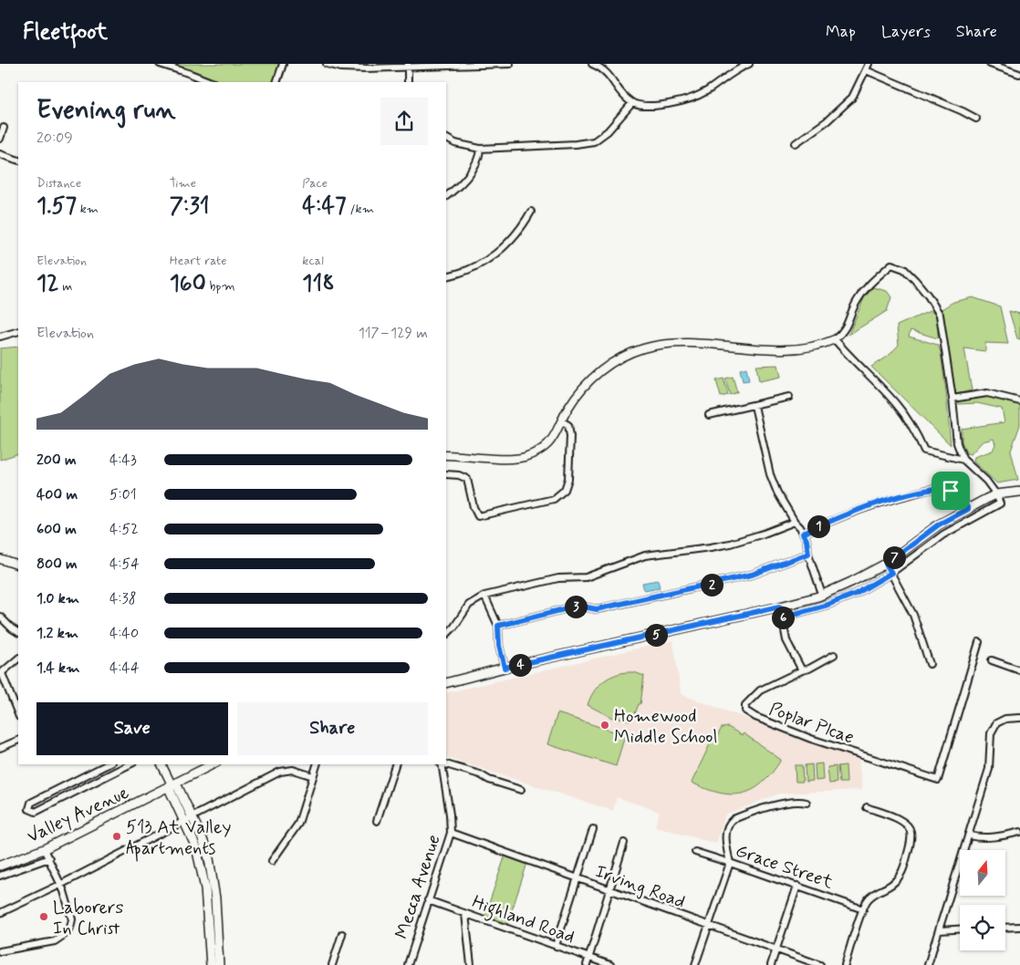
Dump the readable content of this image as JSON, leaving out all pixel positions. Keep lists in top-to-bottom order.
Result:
{
  "streets": {
    "main road": ["Valley Avenue"],
    "street": [
      "Poplar Plcae",
      "Grace Street",
      "Irving Road",
      "Mecca Avenue",
      "Highland Road"
    ]
  },
  "crossings": [
    ["Irving Road", "Mecca Avenue"],
    ["Mecca Avenue", "Highland Road"]
  ],
  "places": ["Homewood Middle School", "513 At Valley Apartments", "Laborers In Christ"],
  "north": "top",
  "page": {
    "header": "Fleetfoot",
    "nav": ["Map", "Layers", "Share"],
    "heading": ["Evening run", "20:09"],
    "stats": [
      ["Distance", "1.57 km"],
      ["Time", "7:31"],
      ["Pace", "4:47 /km"],
      ["Elevation", "12 m"],
      ["Heart rate", "160 bpm"],
      ["kcal", "118"]
    ],
    "chart": ["Elevation", "117–129 m"],
    "list": [
      {
        "name": "200 m",
        "note": "4:43"
      },
      {
        "name": "400 m",
        "note": "5:01"
      },
      {
        "name": "600 m",
        "note": "4:52"
      },
      {
        "name": "800 m",
        "note": "4:54"
      },
      {
        "name": "1.0 km",
        "note": "4:38"
      },
      {
        "name": "1.2 km",
        "note": "4:40"
      },
      {
        "name": "1.4 km",
        "note": "4:44"
      }
    ],
    "pins": [
      "1",
      "7",
      "2",
      "3",
      "6",
      "5",
      "4"
    ],
    "buttons": ["Save", "Share"]
  }
}
